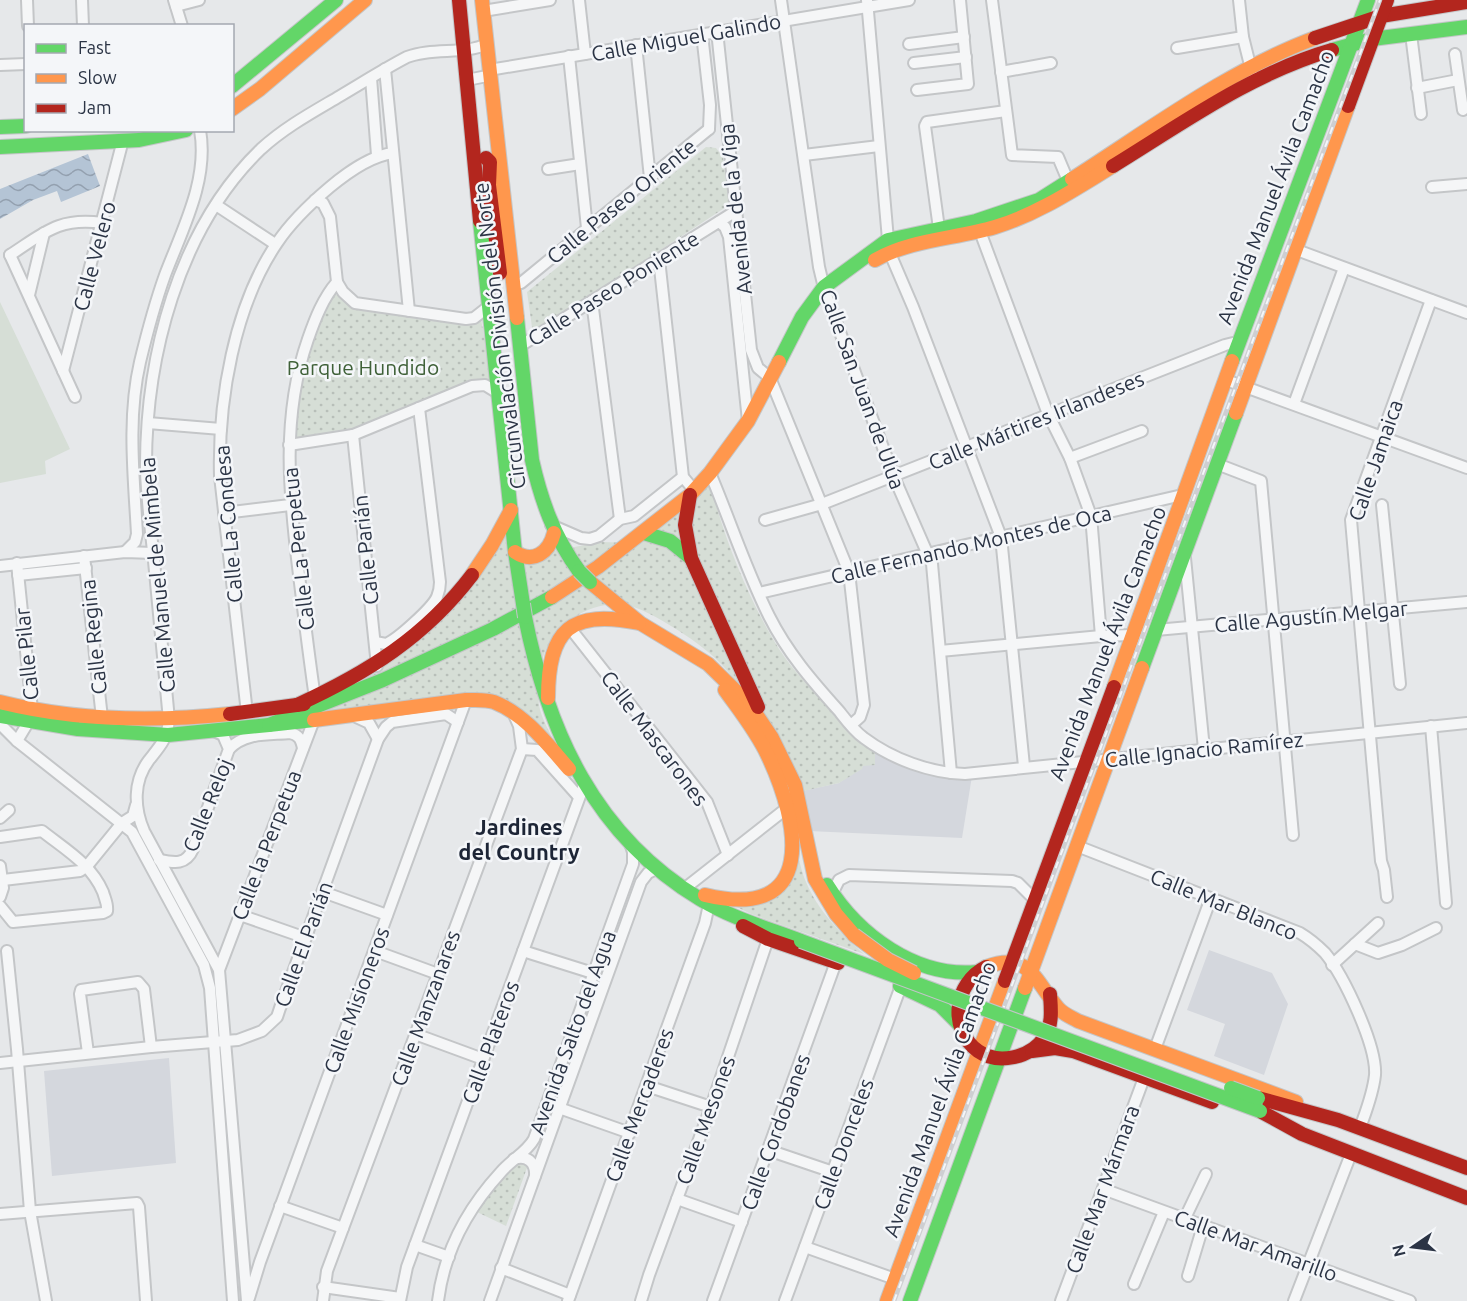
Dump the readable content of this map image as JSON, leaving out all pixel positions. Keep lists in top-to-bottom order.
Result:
{
  "streets": {
    "main road": ["Avenida Manuel Ávila Camacho", "Circunvalación División del Norte"],
    "street": [
      "Calle Miguel Galindo",
      "Calle Paseo Oriente",
      "Avenida de la Viga",
      "Calle Velero",
      "Calle Paseo Poniente",
      "Calle San Juan de Ulúa",
      "Calle Mártires Irlandeses",
      "Calle Jamaica",
      "Calle La Condesa",
      "Calle Fernando Montes de Oca",
      "Calle La Perpetua",
      "Calle Parián",
      "Calle Manuel de Mimbela",
      "Calle Agustín Melgar",
      "Calle Regina",
      "Calle Pilar",
      "Calle Mascarones",
      "Calle Ignacio Ramírez",
      "Calle Reloj",
      "Calle la Perpetua",
      "Calle Mar Blanco",
      "Calle El Parián",
      "Calle Misioneros",
      "Calle Manzanares",
      "Avenida Salto del Agua",
      "Calle Plateros",
      "Calle Mercaderes",
      "Calle Mesones",
      "Calle Cordobanes",
      "Calle Donceles",
      "Calle Mar Mármara",
      "Calle Mar Amarillo"
    ]
  },
  "crossings": [
    ["Calle Miguel Galindo", "Avenida de la Viga"],
    ["Calle Miguel Galindo", "Circunvalación División del Norte"],
    ["Calle Miguel Galindo", "Calle San Juan de Ulúa"],
    ["Avenida Manuel Ávila Camacho", "Calle Mártires Irlandeses"],
    ["Avenida Manuel Ávila Camacho", "Calle Fernando Montes de Oca"],
    ["Avenida Manuel Ávila Camacho", "Calle Agustín Melgar"],
    ["Avenida Manuel Ávila Camacho", "Calle Ignacio Ramírez"],
    ["Avenida Manuel Ávila Camacho", "Calle Mar Blanco"],
    ["Calle Paseo Oriente", "Avenida de la Viga"],
    ["Calle Paseo Oriente", "Circunvalación División del Norte"],
    ["Avenida de la Viga", "Calle Paseo Poniente"],
    ["Avenida de la Viga", "Calle Mártires Irlandeses"],
    ["Avenida de la Viga", "Calle Fernando Montes de Oca"],
    ["Avenida de la Viga", "Calle Ignacio Ramírez"],
    ["Calle Paseo Poniente", "Circunvalación División del Norte"],
    ["Circunvalación División del Norte", "Avenida Salto del Agua"],
    ["Circunvalación División del Norte", "Calle Plateros"],
    ["Circunvalación División del Norte", "Calle Mercaderes"],
    ["Calle San Juan de Ulúa", "Calle Mártires Irlandeses"],
    ["Calle San Juan de Ulúa", "Calle Fernando Montes de Oca"],
    ["Calle San Juan de Ulúa", "Calle Ignacio Ramírez"],
    ["Calle Jamaica", "Calle Agustín Melgar"],
    ["Calle Jamaica", "Calle Ignacio Ramírez"],
    ["Calle Fernando Montes de Oca", "Calle Ignacio Ramírez"],
    ["Calle Mar Mármara", "Calle Mar Amarillo"]
  ],
  "districts": ["Jardines del Country"],
  "parks": ["Parque Hundido"],
  "legend": ["Fast", "Slow", "Jam"],
  "north": "left"
}
